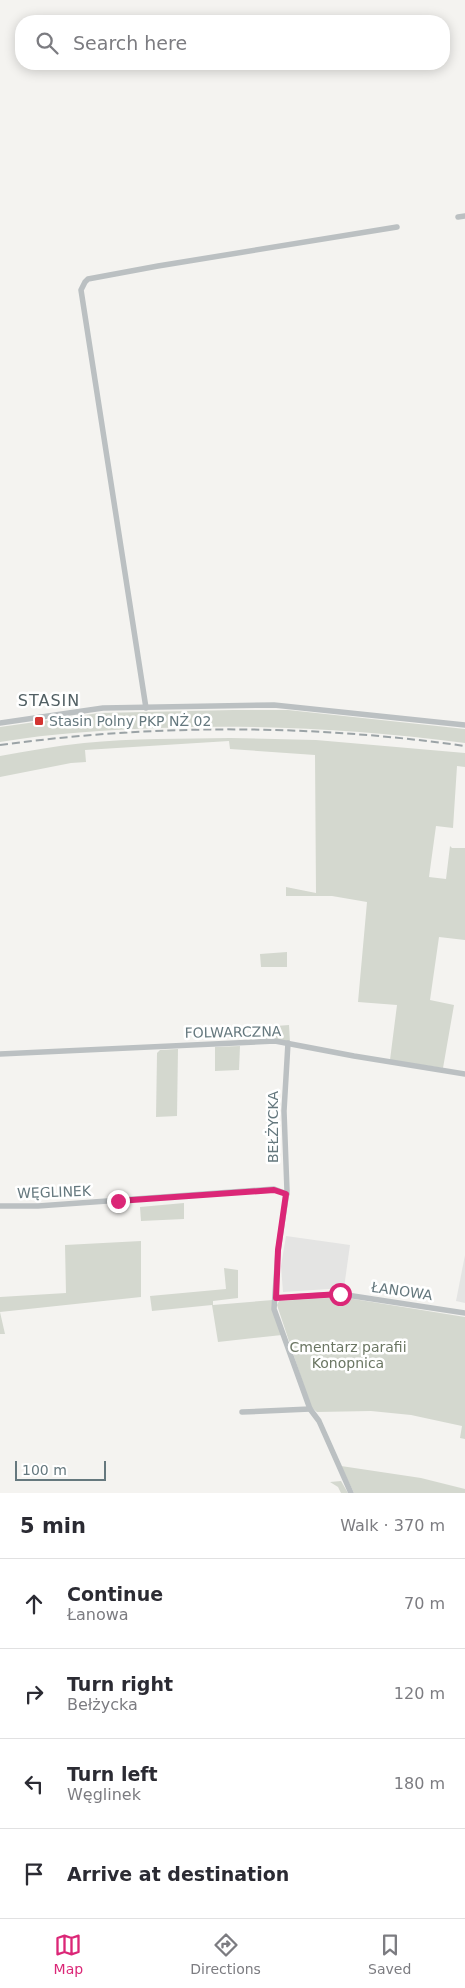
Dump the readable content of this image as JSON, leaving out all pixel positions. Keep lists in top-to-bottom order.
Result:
{
  "streets": {
    "street": [
      "FOLWARCZNA",
      "BEŁŻYCKA",
      "WĘGLINEK",
      "ŁANOWA"
    ]
  },
  "crossings": [
    ["FOLWARCZNA", "BEŁŻYCKA"],
    ["BEŁŻYCKA", "WĘGLINEK"],
    ["BEŁŻYCKA", "ŁANOWA"]
  ],
  "districts": ["STASIN"],
  "parks": ["Cmentarz parafii Konopnica"],
  "places": {
    "transit": ["Stasin Polny PKP NŻ 02"]
  },
  "scale_bar": "100 m",
  "page": {
    "search": "Search here",
    "scale": "100 m",
    "heading": ["5 min", "Walk · 370 m"],
    "list": [
      ["Continue", "Łanowa", "70 m"],
      ["Turn right", "Bełżycka", "120 m"],
      ["Turn left", "Węglinek", "180 m"],
      "Arrive at destination"
    ],
    "nav": ["Map", "Directions", "Saved"]
  }
}
